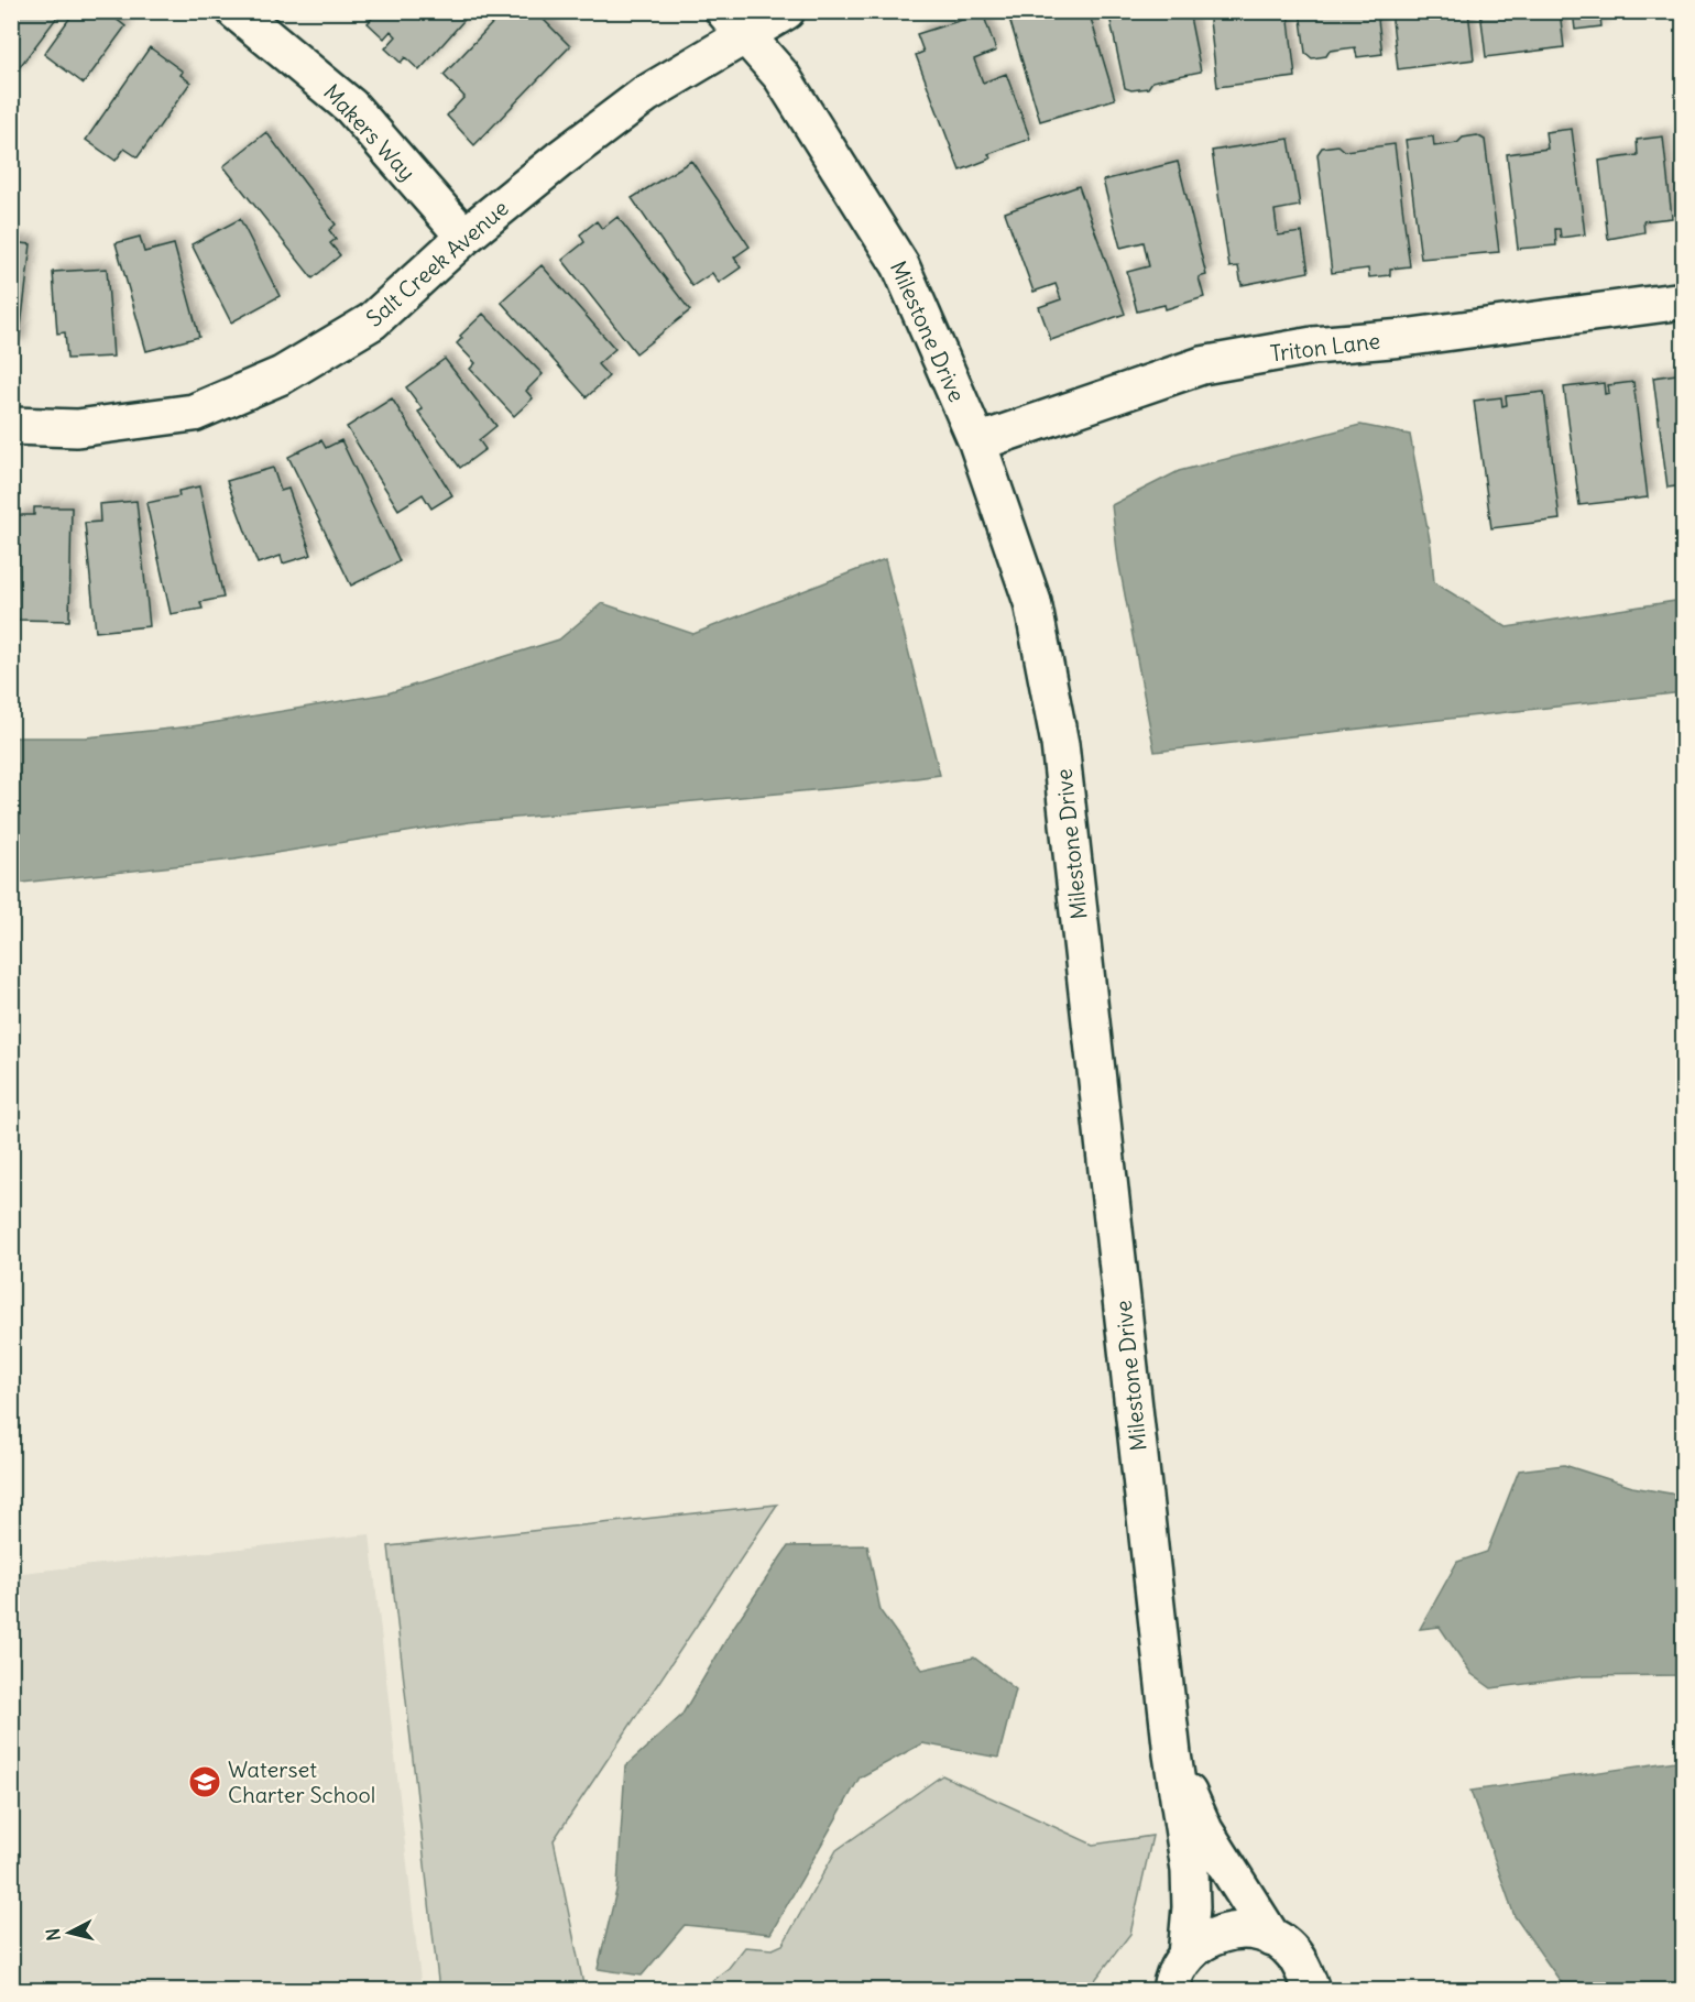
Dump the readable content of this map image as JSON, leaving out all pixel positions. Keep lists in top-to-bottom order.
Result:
{
  "streets": {
    "street": [
      "Makers Way",
      "Salt Creek Avenue",
      "Milestone Drive",
      "Triton Lane"
    ]
  },
  "crossings": [
    ["Makers Way", "Salt Creek Avenue"],
    ["Salt Creek Avenue", "Milestone Drive"],
    ["Milestone Drive", "Triton Lane"]
  ],
  "places": {
    "school or university": ["Waterset Charter School"]
  },
  "north": "left"
}
